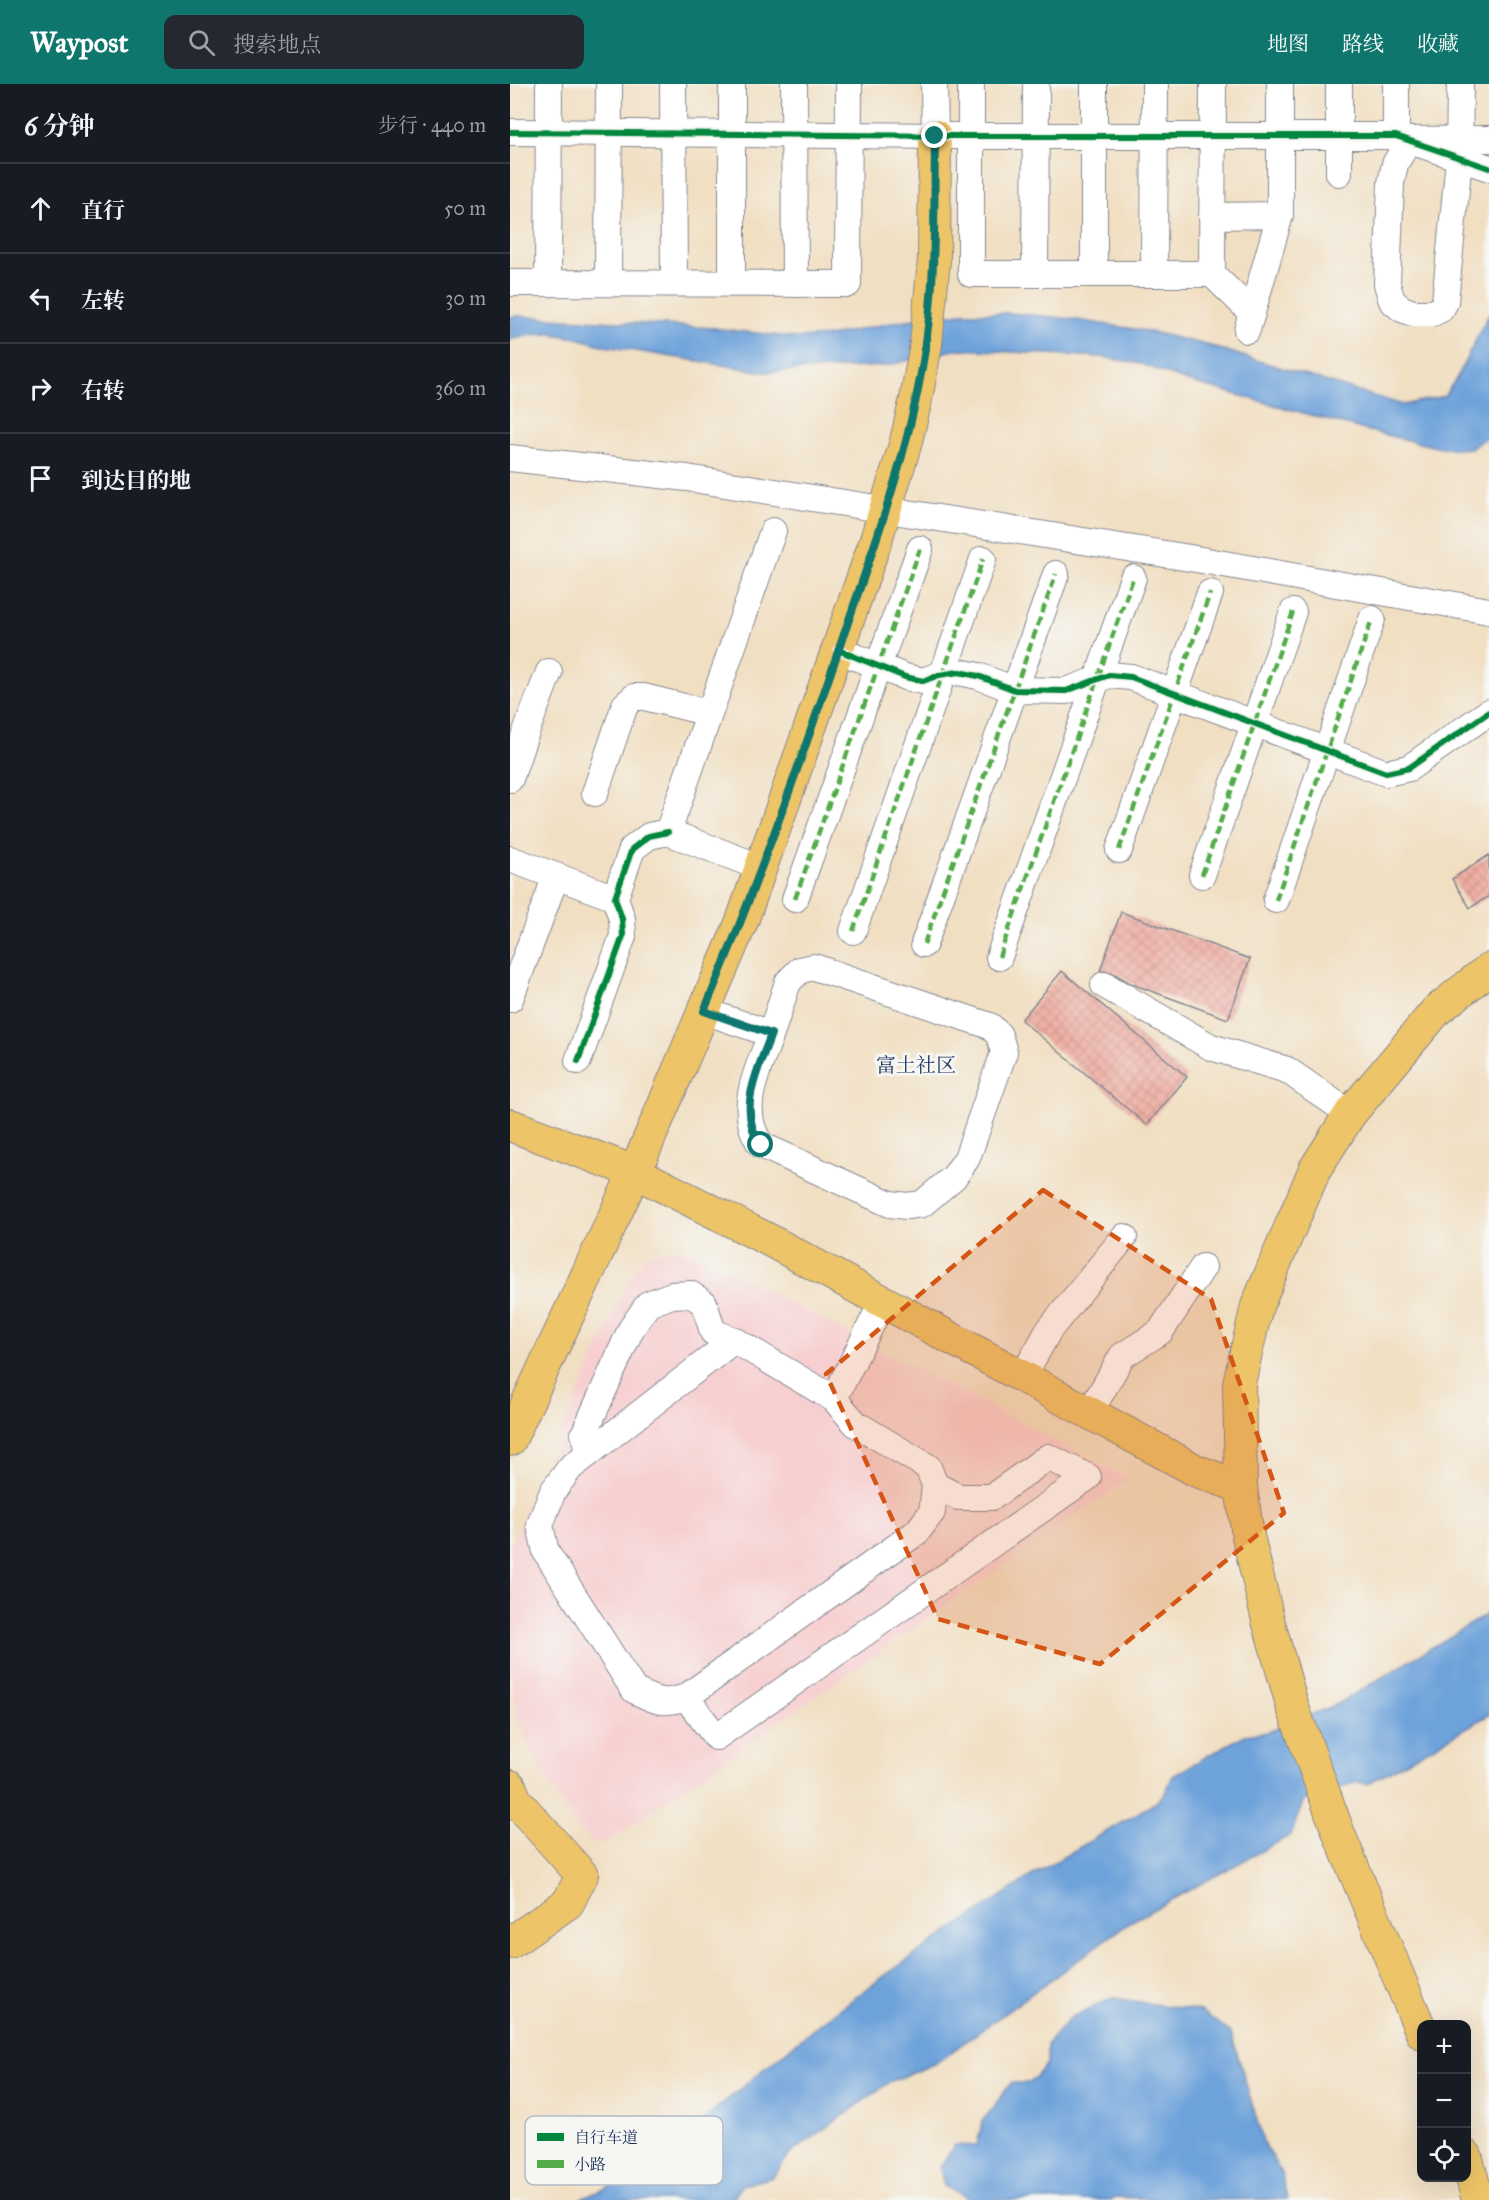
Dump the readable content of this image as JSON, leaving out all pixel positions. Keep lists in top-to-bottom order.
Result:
{
  "districts": ["富土社区"],
  "legend": ["自行车道", "小路"],
  "page": {
    "header": "Waypost",
    "search": "搜索地点",
    "nav": ["地图", "路线", "收藏"],
    "heading": ["6 分钟", "步行 · 440 m"],
    "list": [
      ["直行", "50 m"],
      ["左转", "30 m"],
      ["右转", "360 m"],
      "到达目的地"
    ],
    "map_buttons": ["+", "−"]
  }
}
